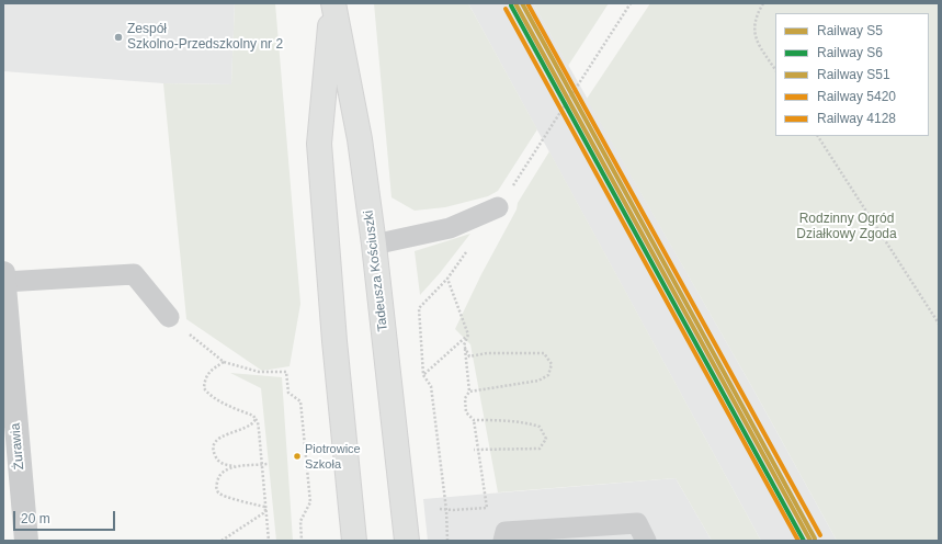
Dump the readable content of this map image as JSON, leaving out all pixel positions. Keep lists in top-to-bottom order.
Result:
{
  "streets": {
    "main road": ["Tadeusza Kościuszki"],
    "street": ["Żurawia"]
  },
  "parks": ["Rodzinny Ogród Działkowy Zgoda"],
  "places": ["Zespół Szkolno-Przedszkolny nr 2", "Piotrowice Szkoła"],
  "lines": [
    "rail line S5",
    "rail line S51",
    "rail line 4128",
    "rail line S6",
    "rail line 5420"
  ],
  "legend": [
    "Railway S5",
    "Railway S6",
    "Railway S51",
    "Railway 5420",
    "Railway 4128"
  ],
  "scale_bar": "20 m"
}
